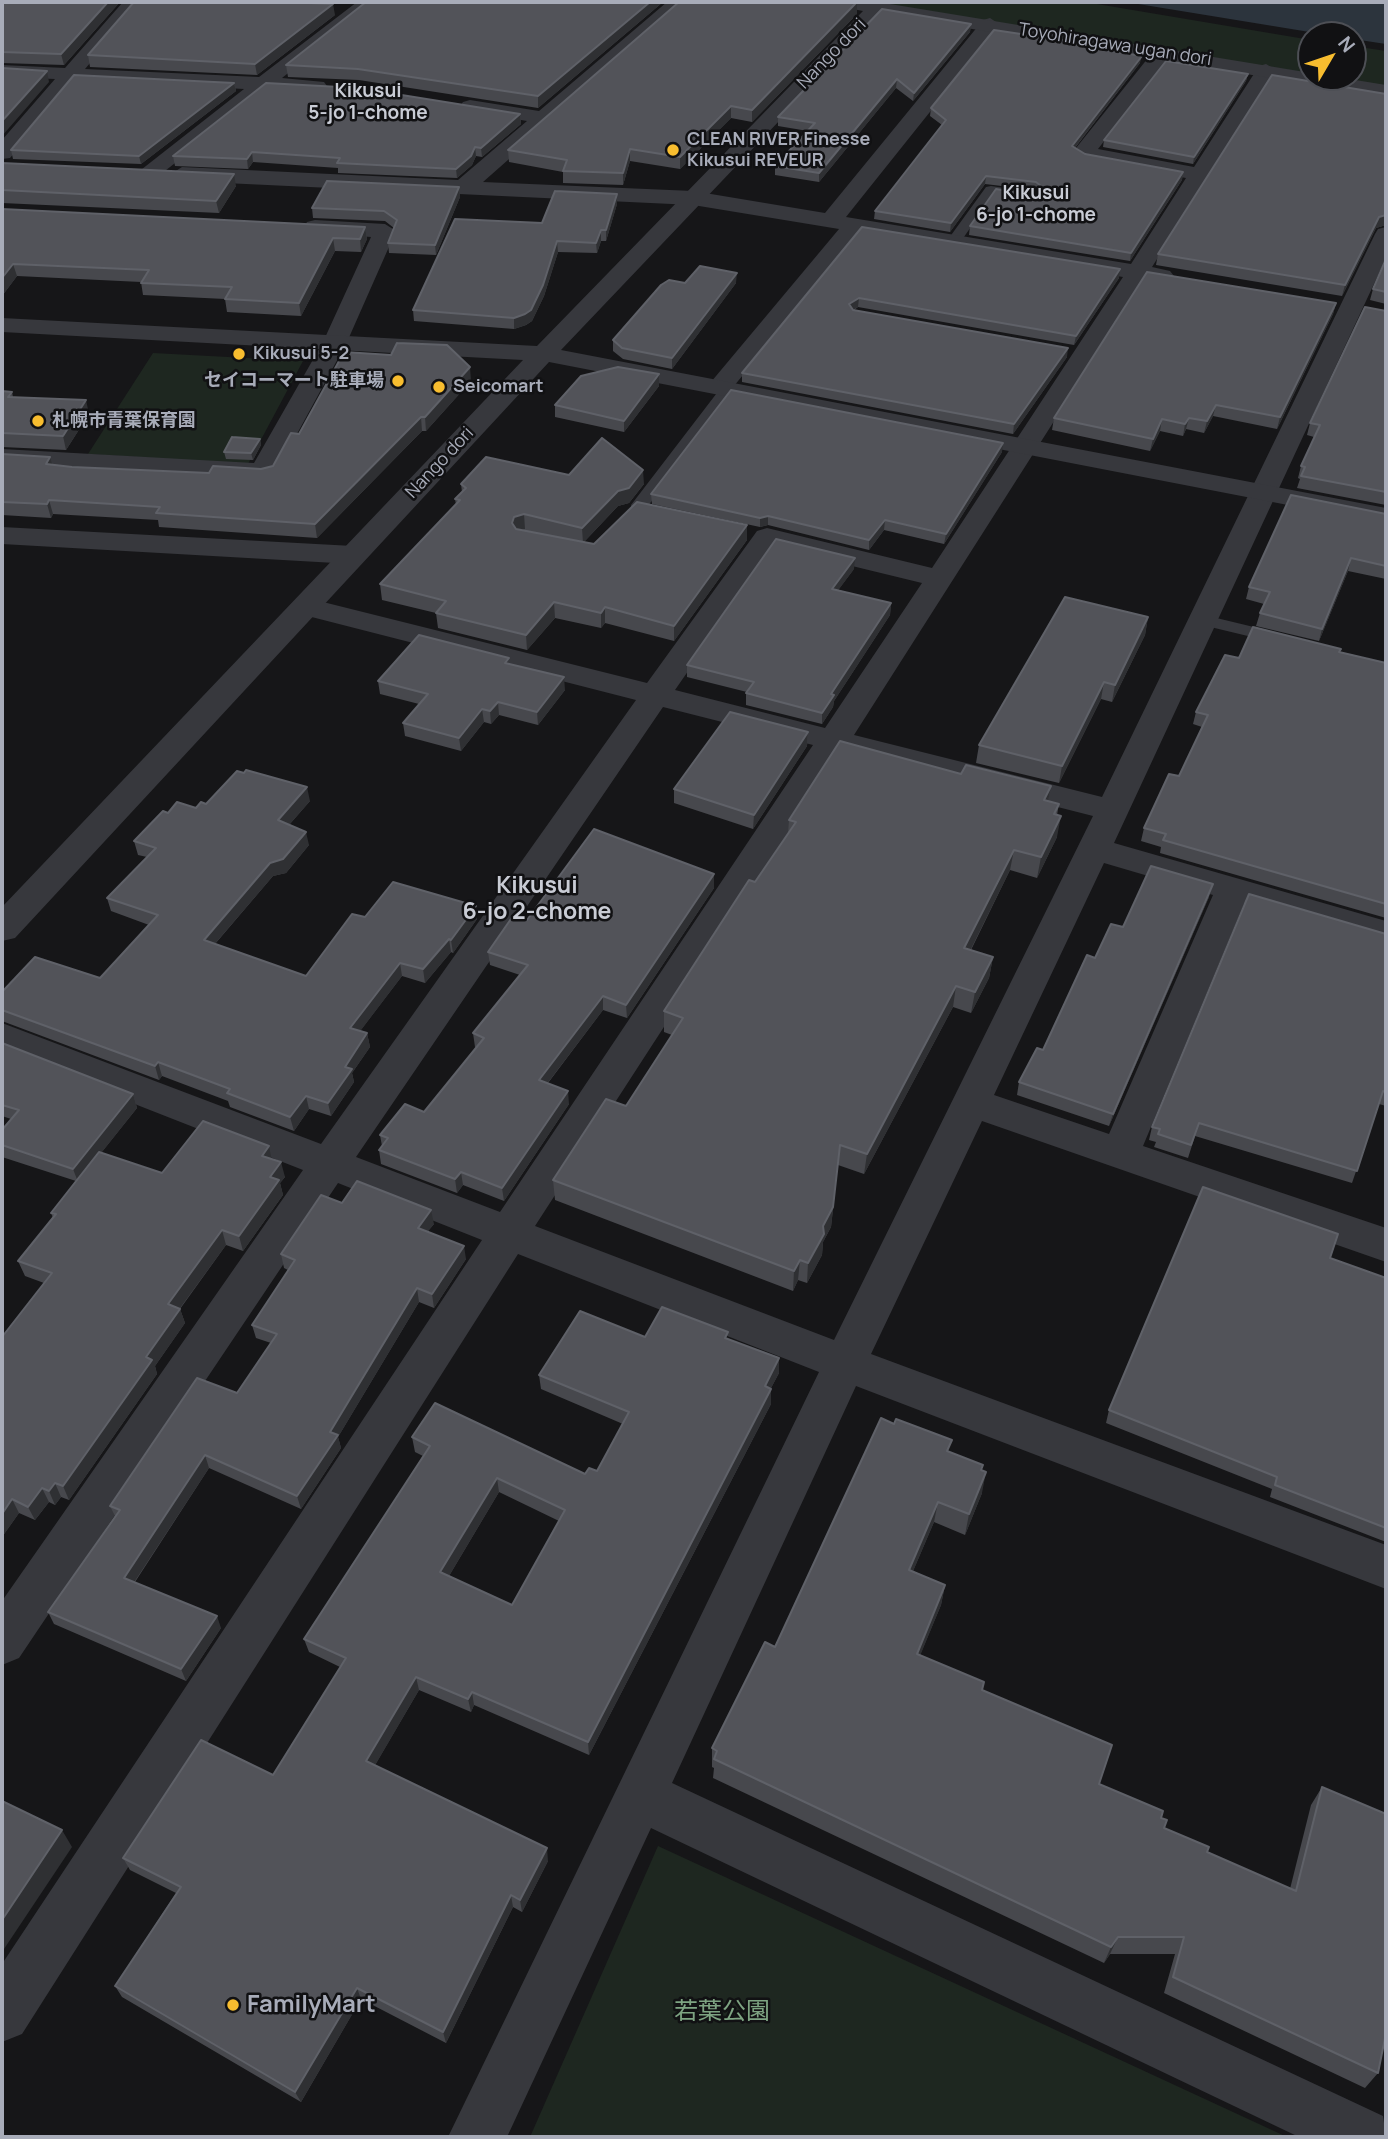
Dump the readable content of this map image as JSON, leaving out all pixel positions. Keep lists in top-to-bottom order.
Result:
{
  "streets": {
    "street": ["Toyohiragawa ugan dori", "Nango dori"]
  },
  "crossings": [
    ["Toyohiragawa ugan dori", "Nango dori"]
  ],
  "districts": ["Kikusui 5-jo 1-chome", "Kikusui 6-jo 1-chome", "Kikusui 6-jo 2-chome"],
  "parks": ["若葉公園"],
  "places": [
    "CLEAN RIVER Finesse Kikusui REVEUR",
    "Kikusui 5-2",
    "セイコーマート駐車場",
    "Seicomart",
    "札幌市青葉保育園",
    "FamilyMart"
  ],
  "north": "top right"
}
